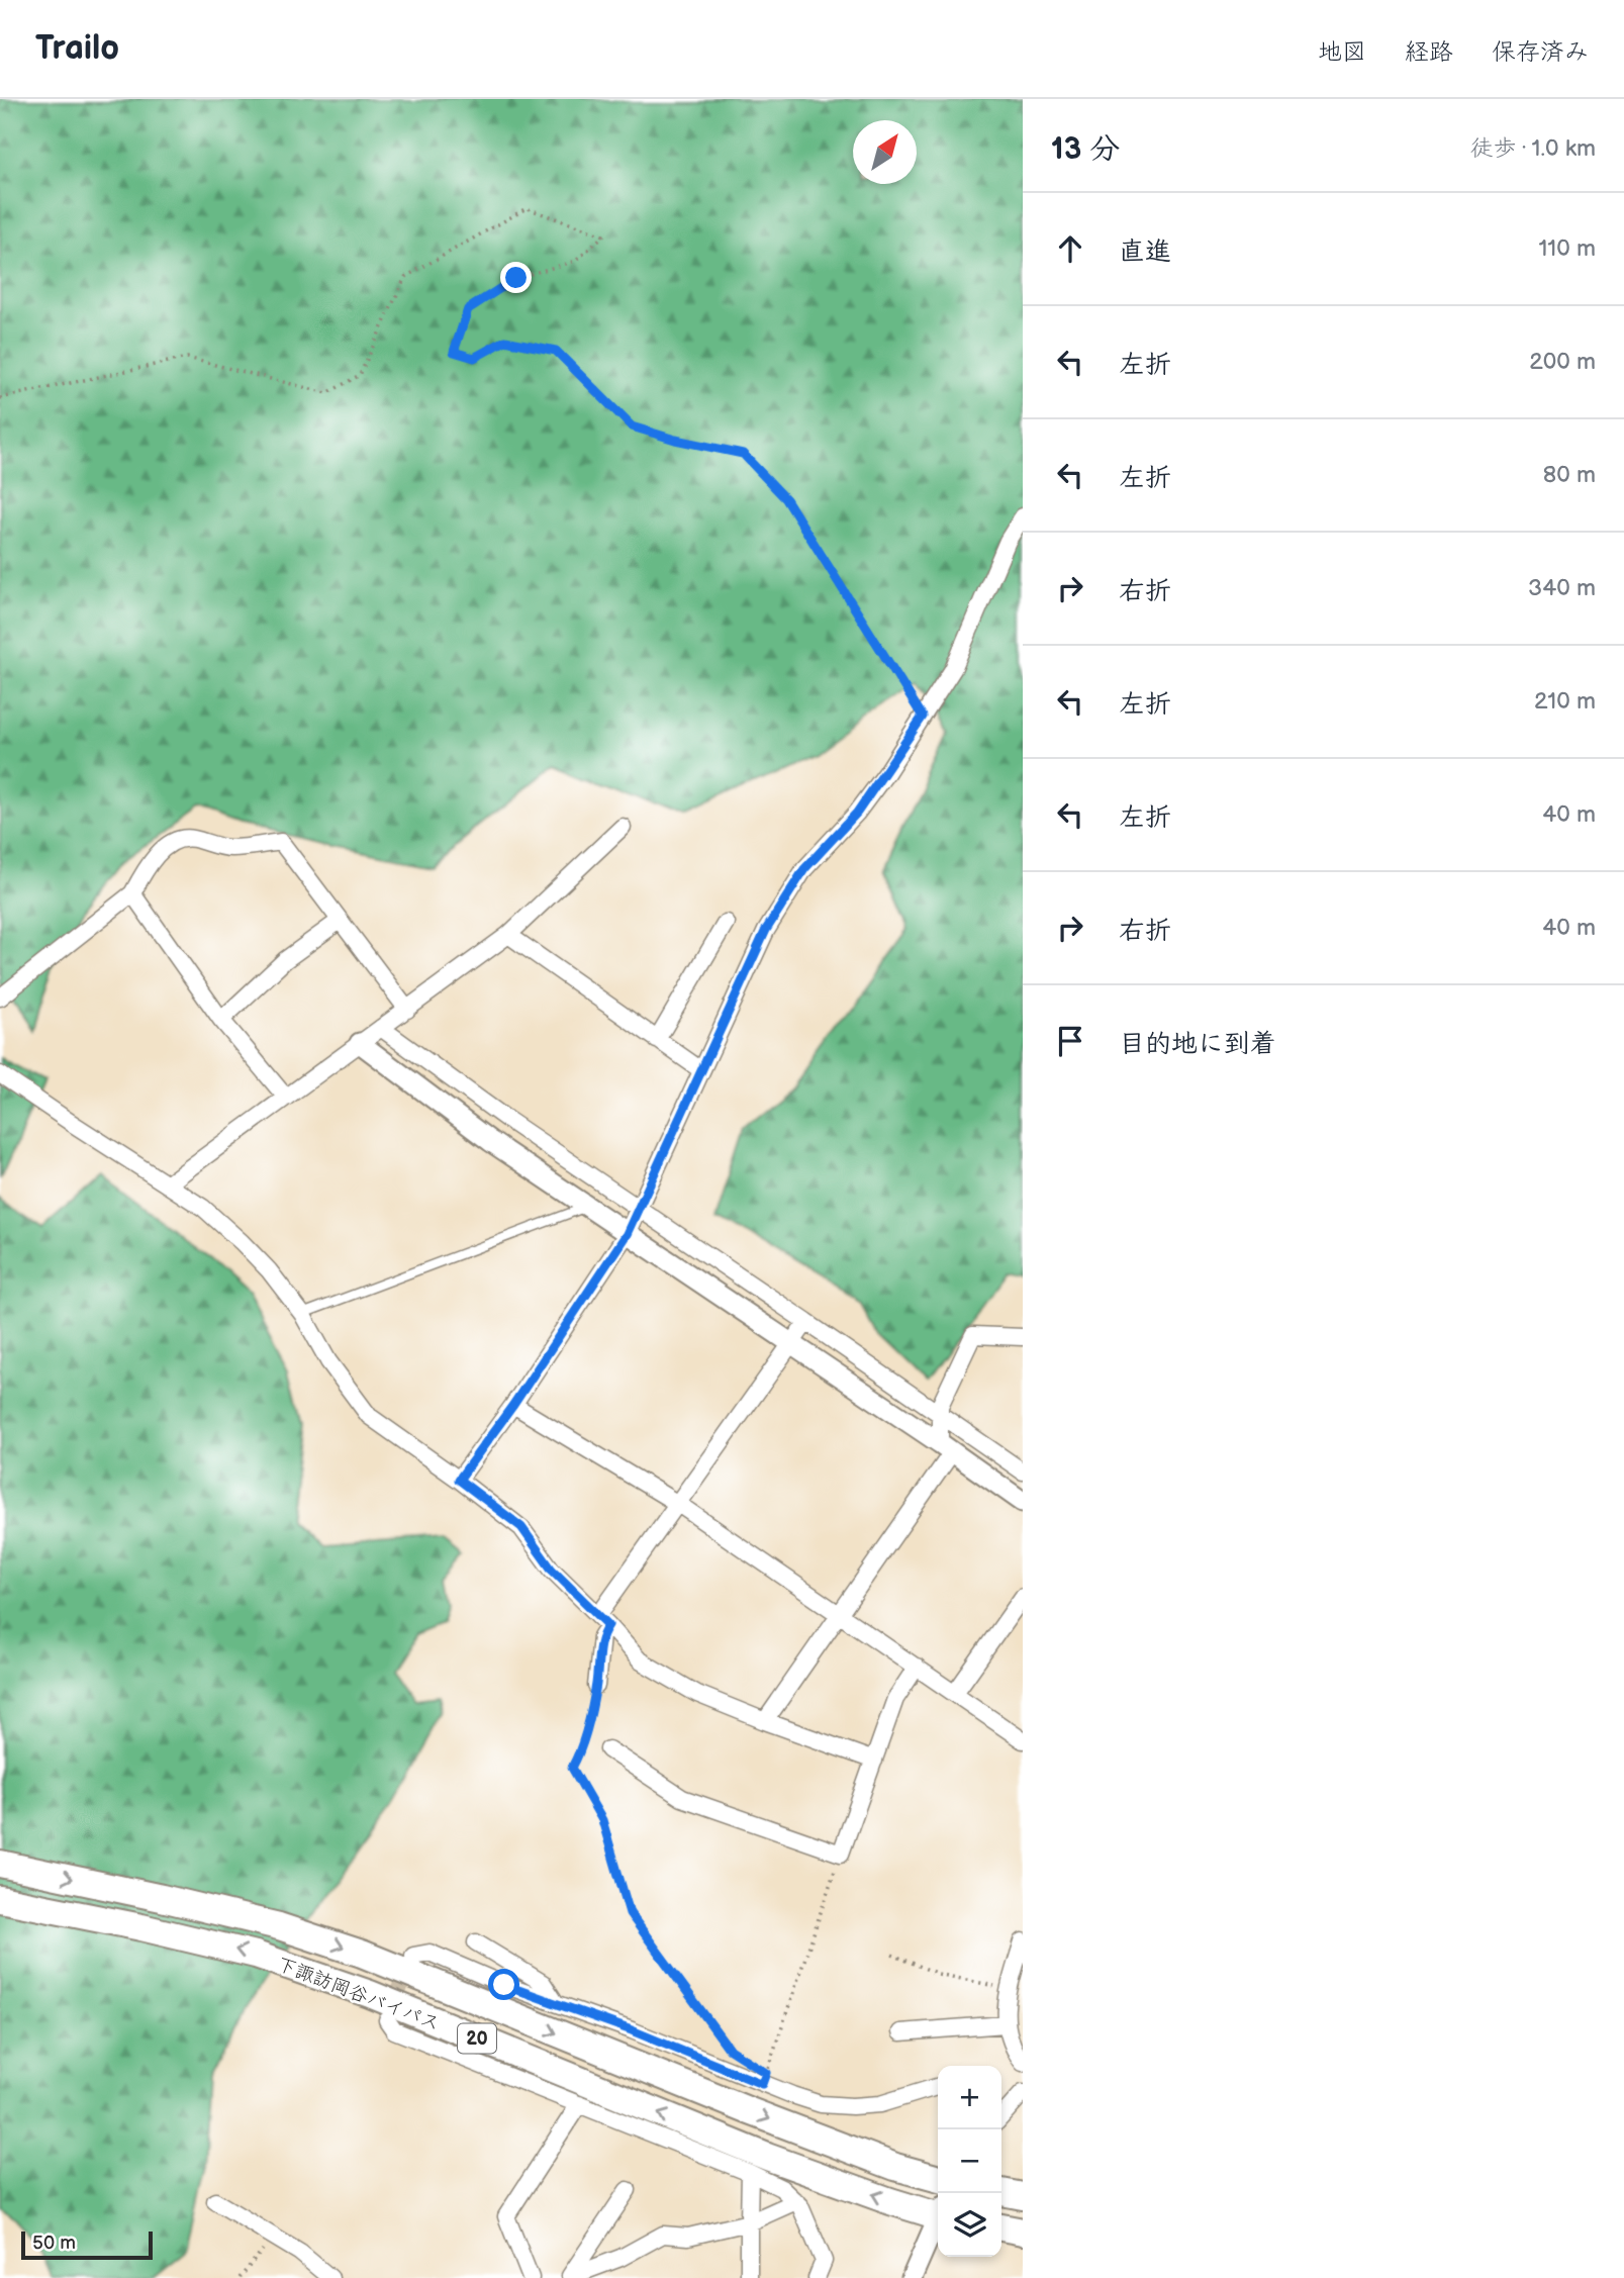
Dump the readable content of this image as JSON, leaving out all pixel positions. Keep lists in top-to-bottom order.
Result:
{
  "streets": {
    "highway": ["下諏訪岡谷バイパス", "20"]
  },
  "scale_bar": "50 m",
  "north": "top right",
  "page": {
    "header": "Trailo",
    "nav": ["地図", "経路", "保存済み"],
    "heading": ["13 分", "徒歩 · 1.0 km"],
    "list": [
      ["直進", "110 m"],
      ["左折", "200 m"],
      ["左折", "80 m"],
      ["右折", "340 m"],
      ["左折", "210 m"],
      ["左折", "40 m"],
      ["右折", "40 m"],
      "目的地に到着"
    ],
    "map_buttons": ["+", "−"],
    "scale": "50 m"
  }
}
